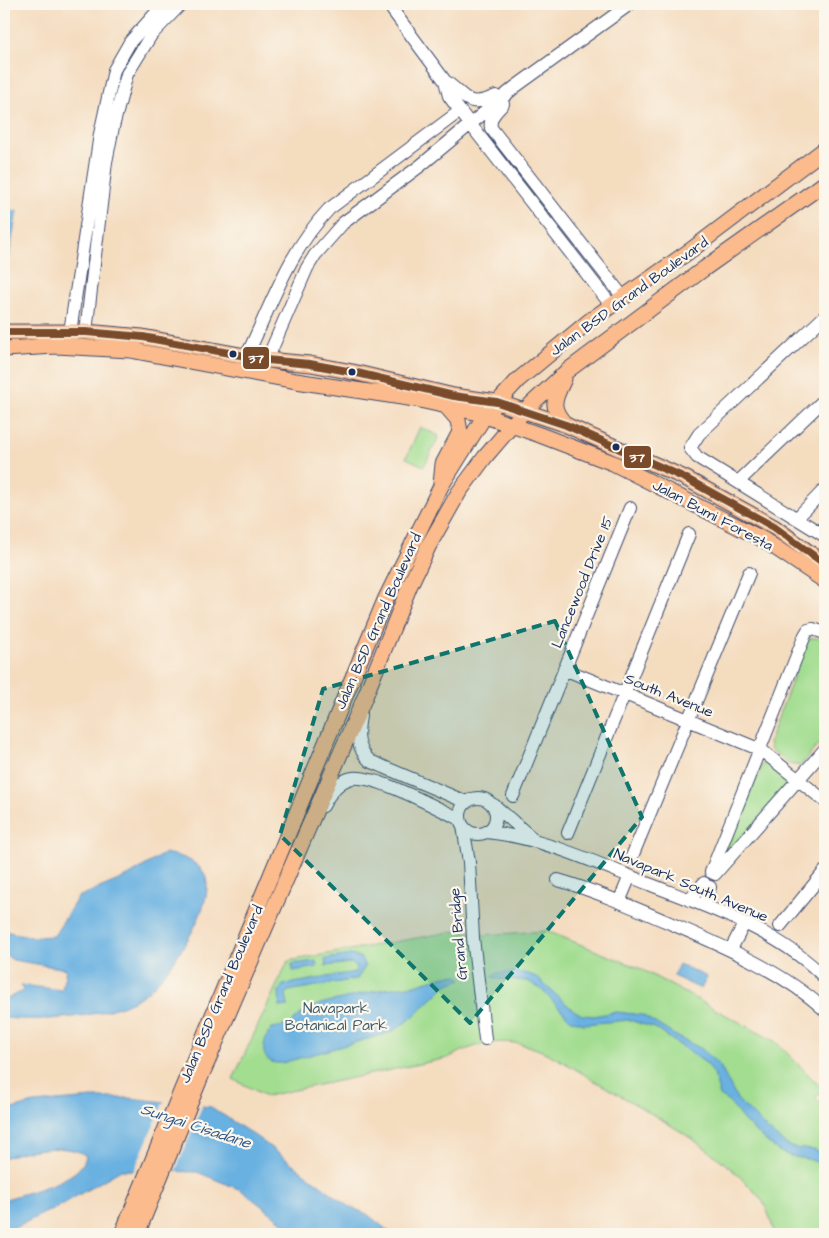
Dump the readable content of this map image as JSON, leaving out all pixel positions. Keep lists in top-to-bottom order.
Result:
{
  "streets": {
    "main road": ["Jalan BSD Grand Boulevard", "Jalan Bumi Foresta"],
    "street": [
      "Lancewood Drive 15",
      "South Avenue",
      "Navapark South Avenue",
      "Grand Bridge"
    ]
  },
  "crossings": [
    ["Jalan BSD Grand Boulevard", "Jalan Bumi Foresta"],
    ["Lancewood Drive 15", "South Avenue"],
    ["Navapark South Avenue", "Grand Bridge"]
  ],
  "water": ["Sungai Cisadane"],
  "parks": ["Navapark Botanical Park"],
  "lines": ["transit line 37"]
}
